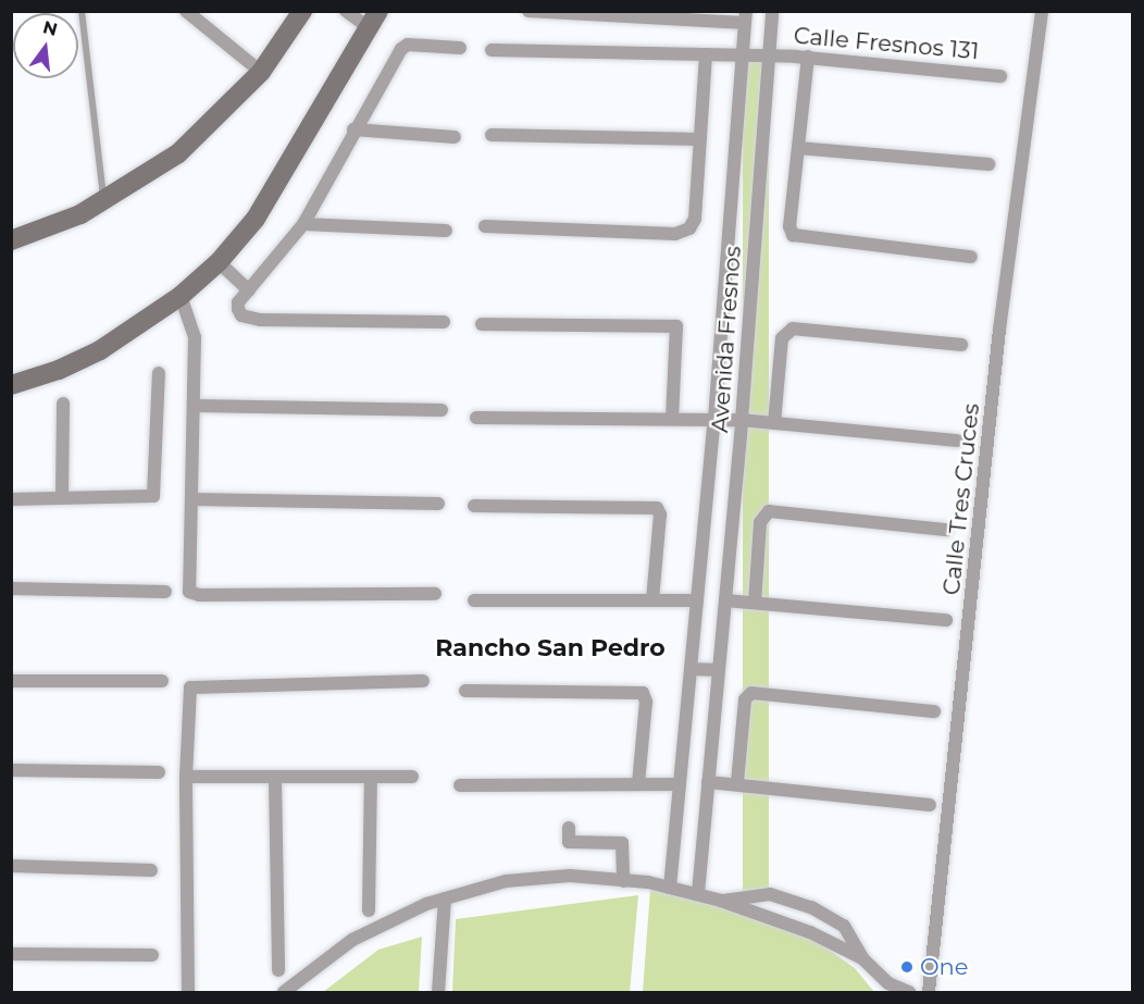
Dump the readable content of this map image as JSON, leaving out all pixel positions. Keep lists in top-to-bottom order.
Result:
{
  "streets": {
    "street": ["Calle Fresnos 131", "Avenida Fresnos", "Calle Tres Cruces"]
  },
  "crossings": [
    ["Calle Fresnos 131", "Avenida Fresnos"]
  ],
  "districts": ["Rancho San Pedro"],
  "places": ["One"],
  "north": "top"
}
